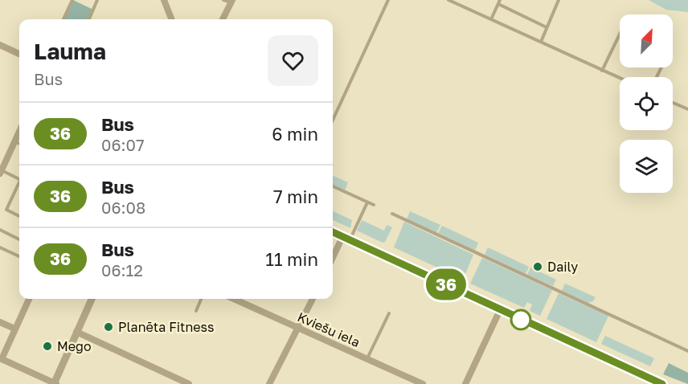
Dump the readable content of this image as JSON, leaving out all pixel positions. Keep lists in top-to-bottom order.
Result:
{
  "streets": {
    "street": ["Kviešu iela"]
  },
  "places": ["Daily", "Planēta Fitness", "Mego"],
  "lines": ["bus line 36"],
  "north": "top right",
  "page": {
    "on_map": "36",
    "heading": ["Lauma", "Bus"],
    "list": [
      {
        "mark": "36",
        "name": "Bus",
        "note": "06:07",
        "value": "6 min"
      },
      {
        "mark": "36",
        "name": "Bus",
        "note": "06:08",
        "value": "7 min"
      },
      {
        "mark": "36",
        "name": "Bus",
        "note": "06:12",
        "value": "11 min"
      }
    ]
  }
}
